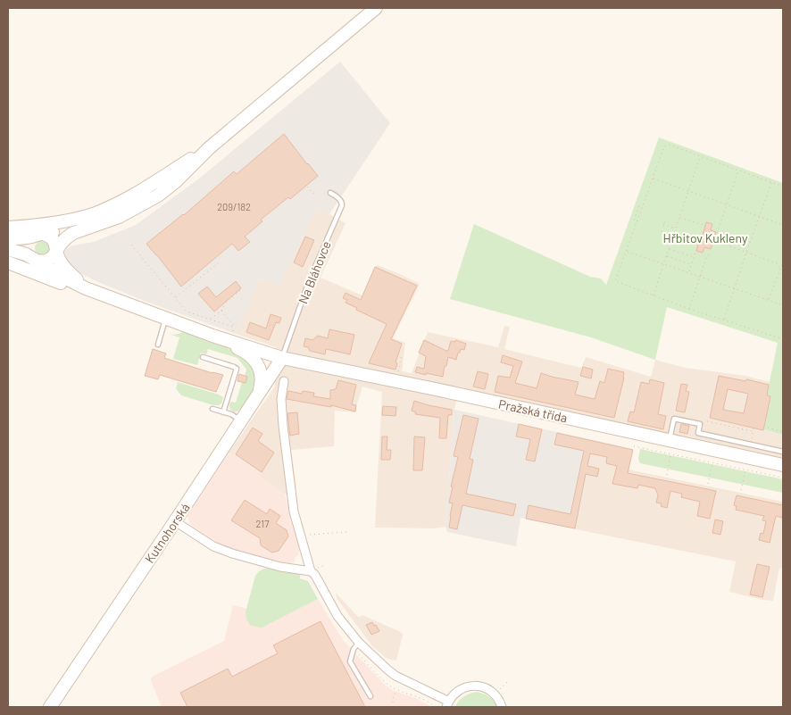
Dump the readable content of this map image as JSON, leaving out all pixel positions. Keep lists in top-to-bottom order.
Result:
{
  "streets": {
    "main road": ["Pražská třída", "Kutnohorská"],
    "lane": ["Na Bláhovce"]
  },
  "crossings": [
    ["Na Bláhovce", "Pražská třída"],
    ["Na Bláhovce", "Kutnohorská"],
    ["Pražská třída", "Kutnohorská"]
  ],
  "parks": ["Hřbitov Kukleny"],
  "house_numbers": ["209/182", "217"]
}
